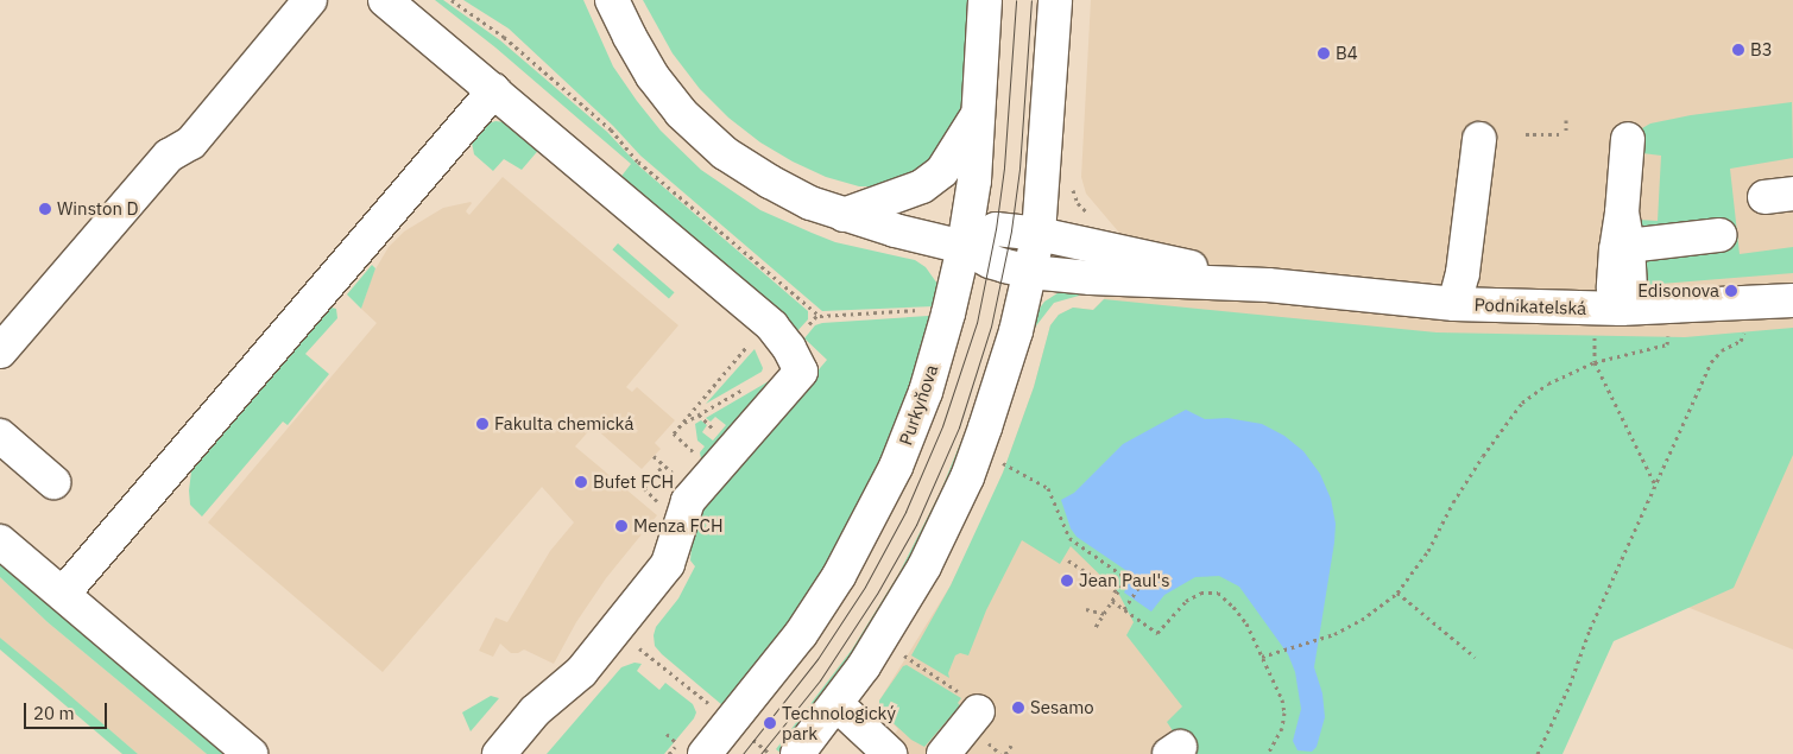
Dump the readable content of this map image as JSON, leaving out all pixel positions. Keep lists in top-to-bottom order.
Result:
{
  "streets": {
    "street": ["Podnikatelská", "Purkyňova"]
  },
  "crossings": [
    ["Podnikatelská", "Purkyňova"]
  ],
  "places": [
    "B3",
    "B4",
    "Winston D",
    "Edisonova",
    "Fakulta chemická",
    "Bufet FCH",
    "Menza FCH",
    "Jean Paul's",
    "Sesamo",
    "Technologický park"
  ],
  "scale_bar": "20 m"
}
